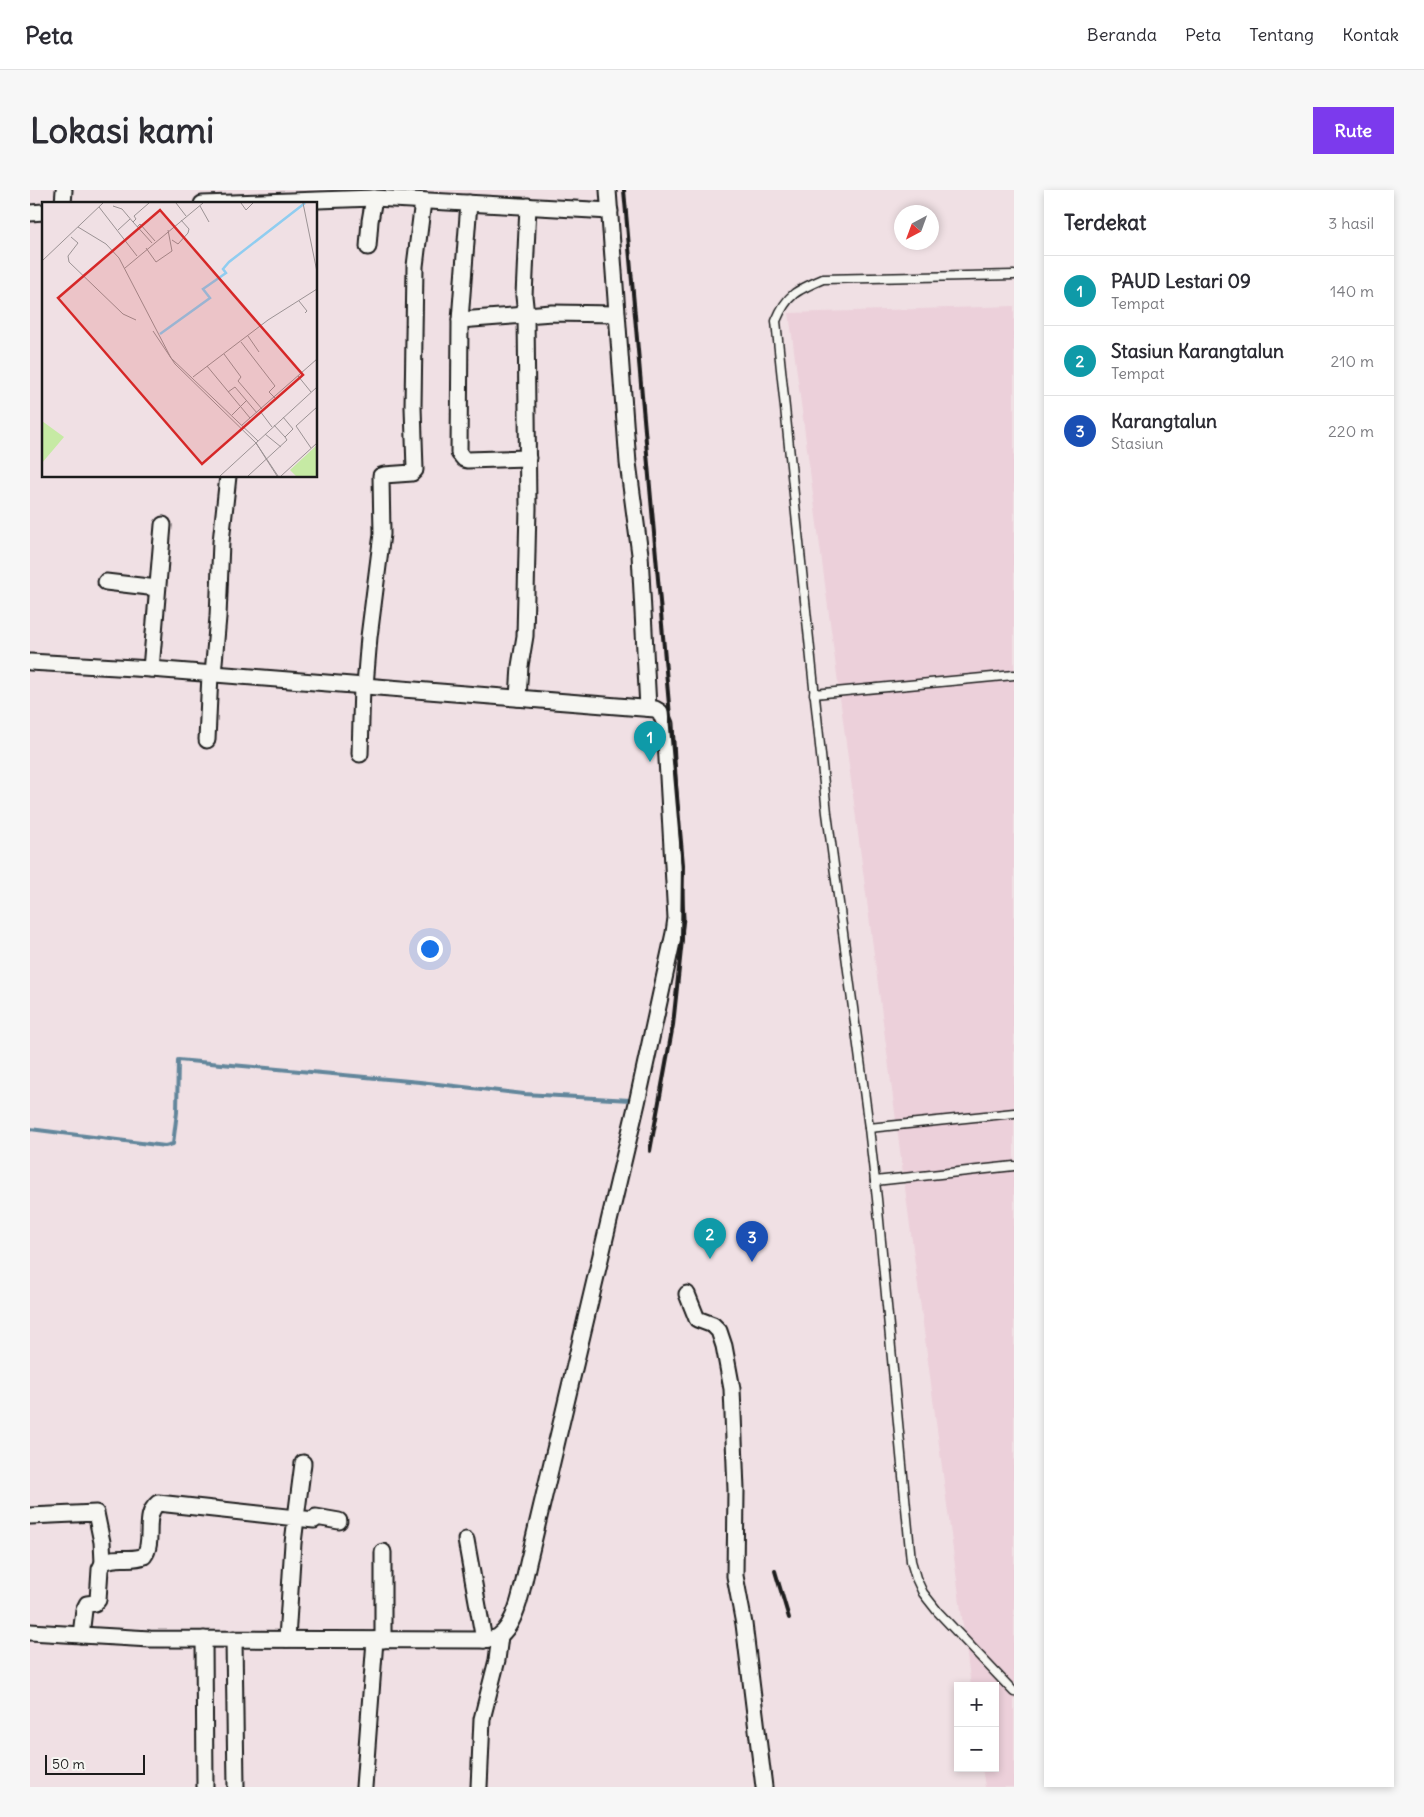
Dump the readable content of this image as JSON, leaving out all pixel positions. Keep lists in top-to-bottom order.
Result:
{
  "scale_bar": "50 m",
  "north": "bottom left",
  "page": {
    "header": "Peta",
    "nav": [
      "Beranda",
      "Peta",
      "Tentang",
      "Kontak"
    ],
    "buttons": "Rute",
    "title": "Lokasi kami",
    "heading": ["Terdekat", "3 hasil"],
    "list": [
      {
        "mark": "1",
        "name": "PAUD Lestari 09",
        "note": "Tempat",
        "value": "140 m"
      },
      {
        "mark": "2",
        "name": "Stasiun Karangtalun",
        "note": "Tempat",
        "value": "210 m"
      },
      {
        "mark": "3",
        "name": "Karangtalun",
        "note": "Stasiun",
        "value": "220 m"
      }
    ],
    "pins": ["1", "2", "3"],
    "map_buttons": ["+", "−"],
    "scale": "50 m"
  }
}
